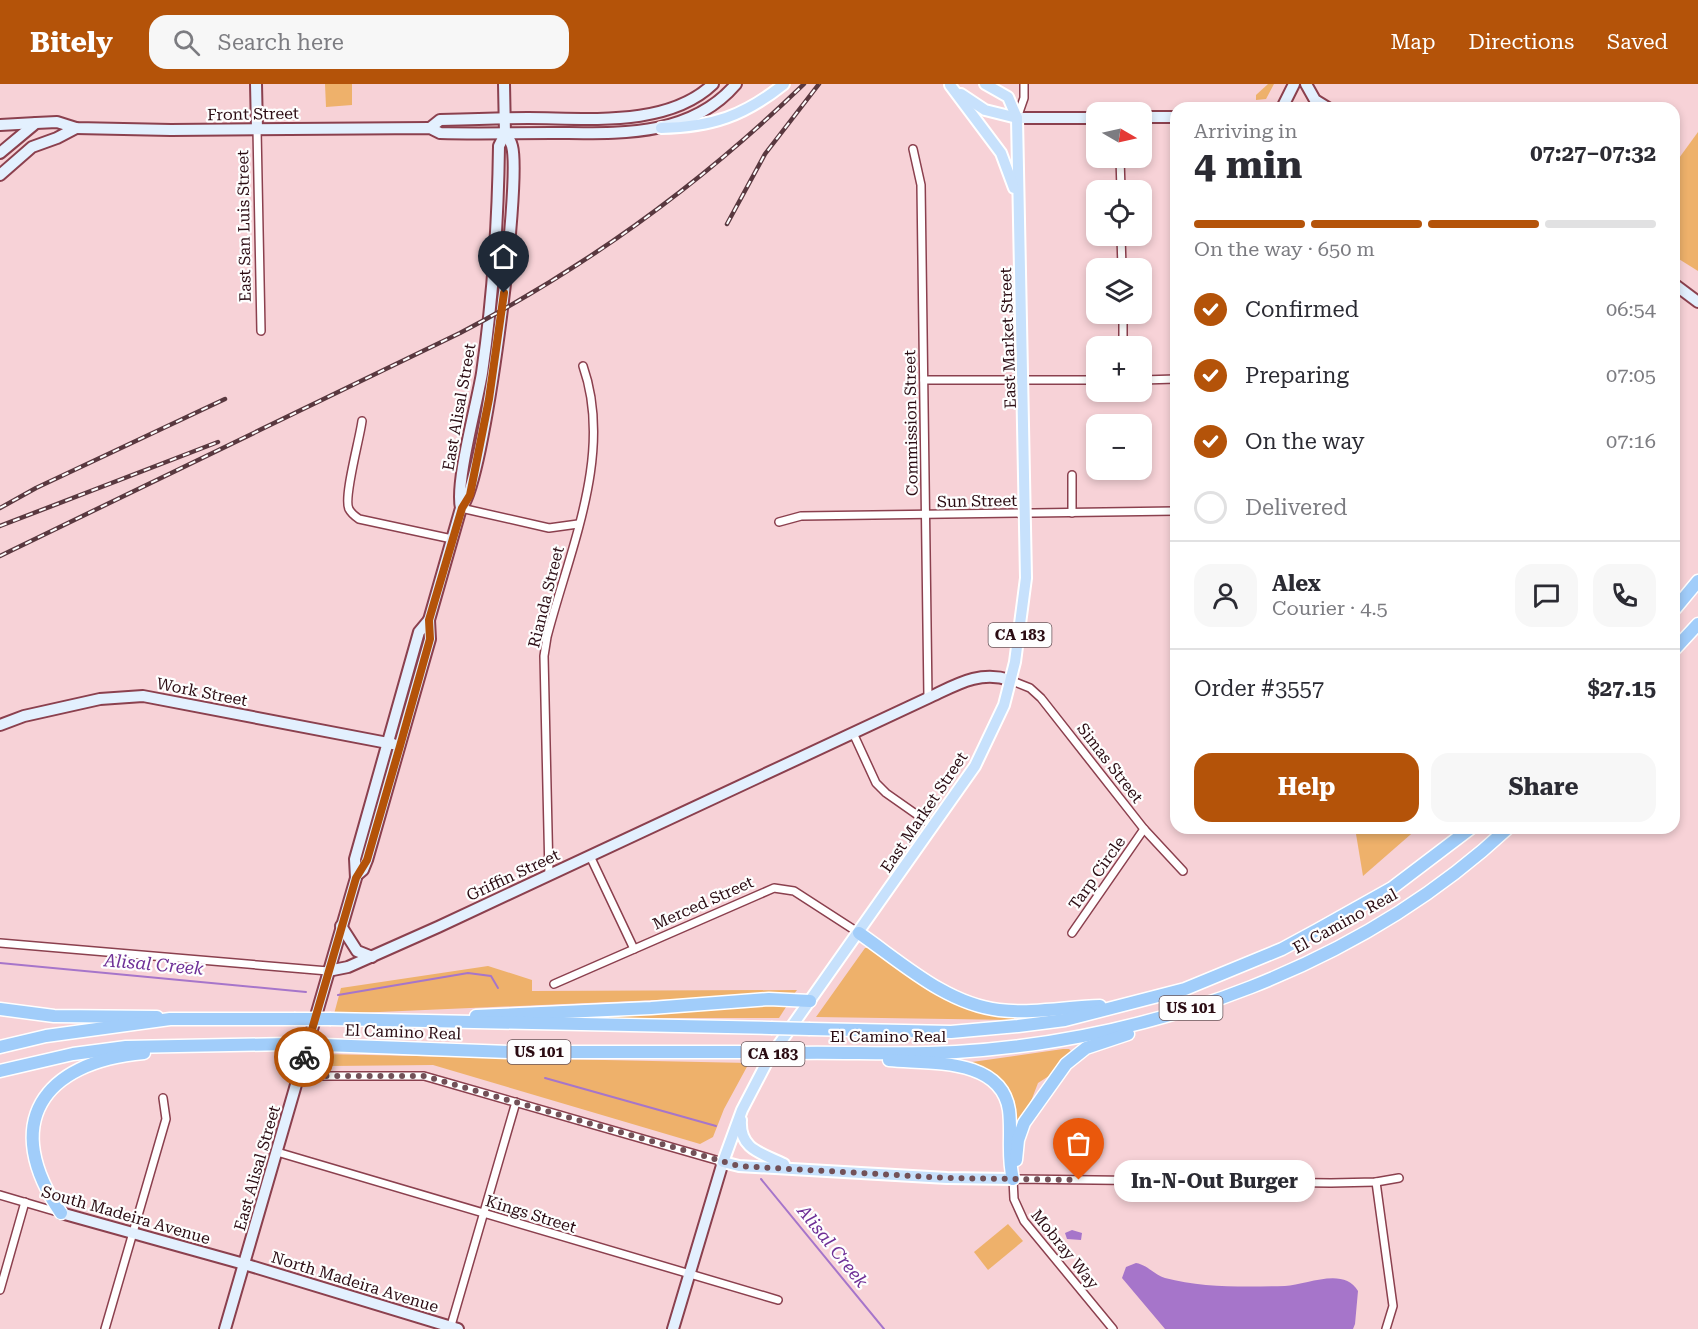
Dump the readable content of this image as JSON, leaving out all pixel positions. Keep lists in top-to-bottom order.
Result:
{
  "streets": {
    "highway": ["El Camino Real", "US 101"],
    "main road": [
      "Front Street",
      "East San Luis Street",
      "East Market Street",
      "East Alisal Street",
      "CA 183",
      "Work Street",
      "Griffin Street",
      "South Madeira Avenue",
      "North Madeira Avenue"
    ],
    "street": [
      "Commission Street",
      "Sun Street",
      "Rianda Street",
      "Simas Street",
      "Tarp Circle",
      "Merced Street",
      "Kings Street",
      "Mobray Way"
    ]
  },
  "crossings": [
    ["Front Street", "East San Luis Street"],
    ["Front Street", "East Alisal Street"],
    ["East Market Street", "Sun Street"],
    ["East Market Street", "Simas Street"],
    ["East Market Street", "Griffin Street"],
    ["East Market Street", "Merced Street"],
    ["East Market Street", "Kings Street"],
    ["East Alisal Street", "Work Street"],
    ["East Alisal Street", "Griffin Street"],
    ["East Alisal Street", "Kings Street"],
    ["East Alisal Street", "South Madeira Avenue"],
    ["East Alisal Street", "North Madeira Avenue"],
    ["Commission Street", "Sun Street"],
    ["Commission Street", "Griffin Street"],
    ["Rianda Street", "Griffin Street"],
    ["Simas Street", "Tarp Circle"],
    ["Simas Street", "Griffin Street"],
    ["South Madeira Avenue", "North Madeira Avenue"]
  ],
  "water": ["Alisal Creek"],
  "places": ["In-N-Out Burger"],
  "north": "right",
  "page": {
    "header": "Bitely",
    "search": "Search here",
    "nav": ["Map", "Directions", "Saved"],
    "map_buttons": ["+", "−"],
    "heading": ["4 min", "Arriving in", "07:27–07:32"],
    "panel": [
      "Alex",
      "Courier · 4.5",
      "Order #3557",
      "$27.15"
    ],
    "bar": "On the way · 650 m",
    "list": [
      ["Confirmed", "06:54"],
      ["Preparing", "07:05"],
      ["On the way", "07:16"],
      "Delivered"
    ],
    "buttons": ["Help", "Share"],
    "bubble": "In-N-Out Burger"
  }
}
